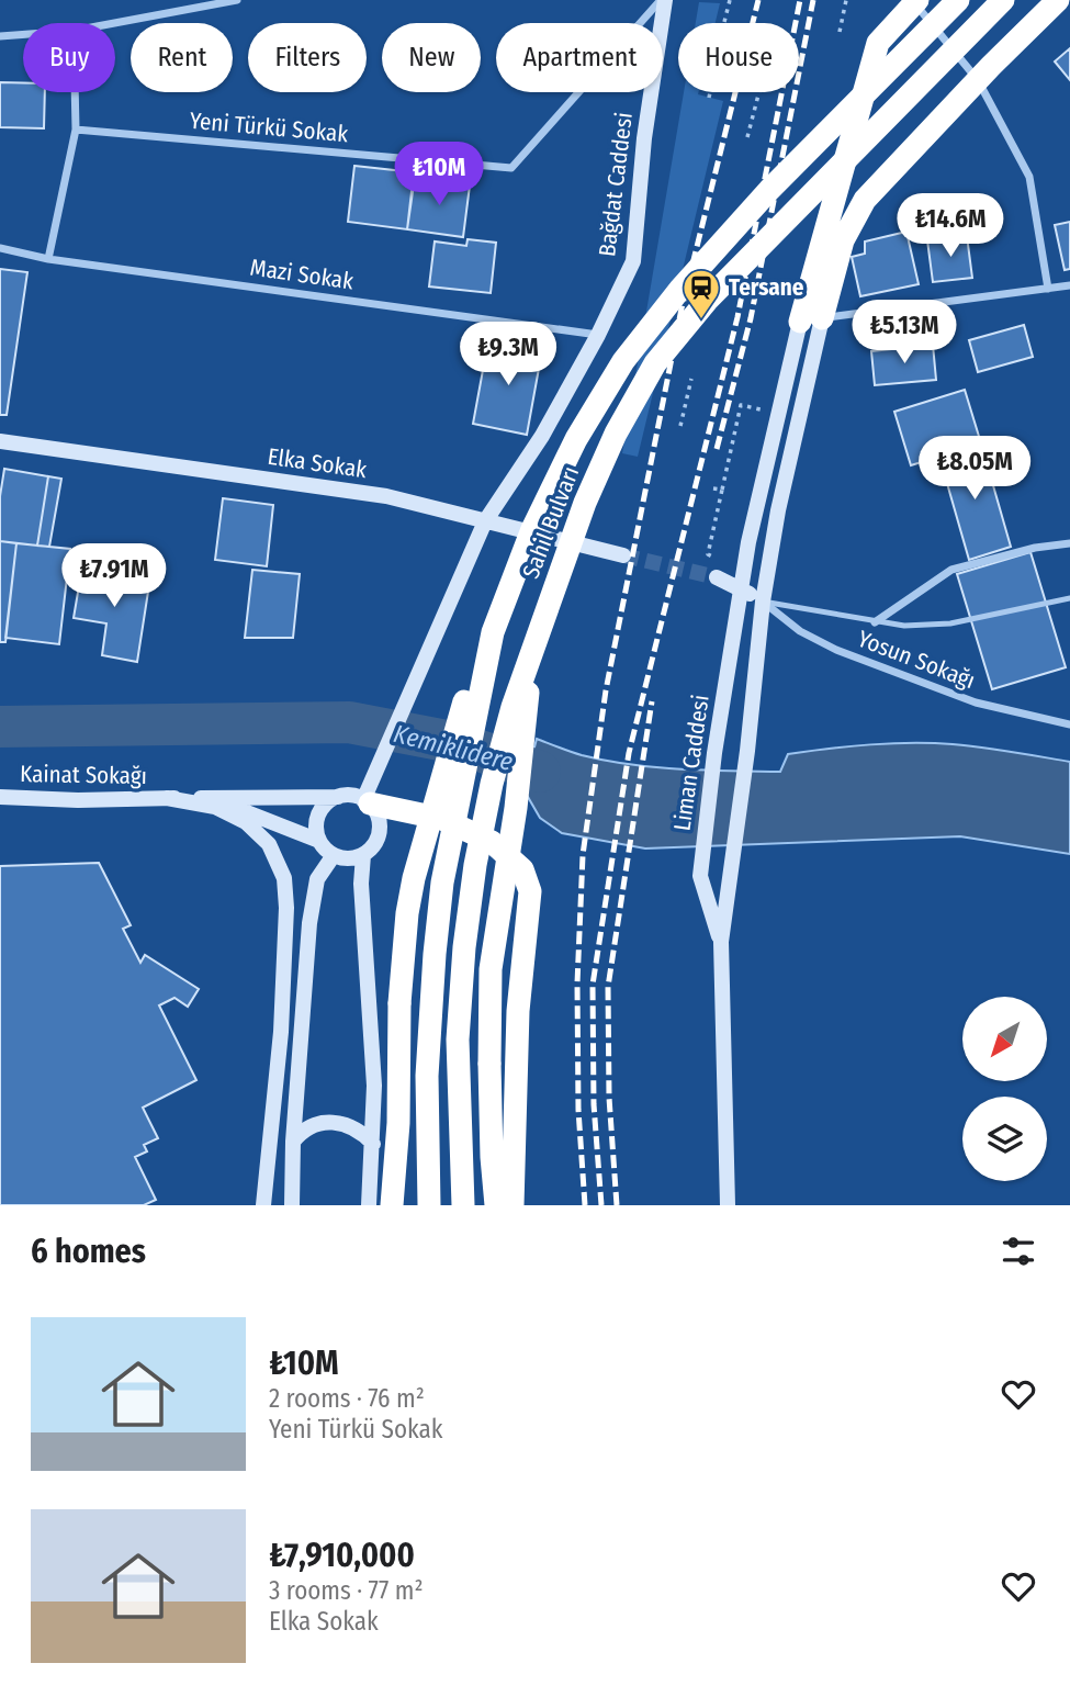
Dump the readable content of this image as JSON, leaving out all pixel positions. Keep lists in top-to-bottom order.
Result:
{
  "streets": {
    "highway": ["Sahil Bulvarı"],
    "street": [
      "Yeni Türkü Sokak",
      "Bağdat Caddesi",
      "Mazi Sokak",
      "Elka Sokak",
      "Yosun Sokağı",
      "Liman Caddesi",
      "Kainat Sokağı"
    ]
  },
  "crossings": [
    ["Yeni Türkü Sokak", "Bağdat Caddesi"],
    ["Bağdat Caddesi", "Mazi Sokak"],
    ["Bağdat Caddesi", "Elka Sokak"],
    ["Yosun Sokağı", "Liman Caddesi"]
  ],
  "water": ["Kemiklidere"],
  "places": {
    "station": ["Tersane"]
  },
  "north": "bottom left",
  "page": {
    "chip": [
      "Buy",
      "Rent",
      "Filters",
      "New",
      "Apartment",
      "House"
    ],
    "price": [
      "₺10M",
      "₺14.6M",
      "₺5.13M",
      "₺9.3M",
      "₺8.05M",
      "₺7.91M"
    ],
    "heading": "6 homes",
    "list": [
      {
        "name": "₺10M",
        "note": "2 rooms · 76 m² · Yeni Türkü Sokak"
      },
      {
        "name": "₺7,910,000",
        "note": "3 rooms · 77 m² · Elka Sokak"
      }
    ]
  }
}
